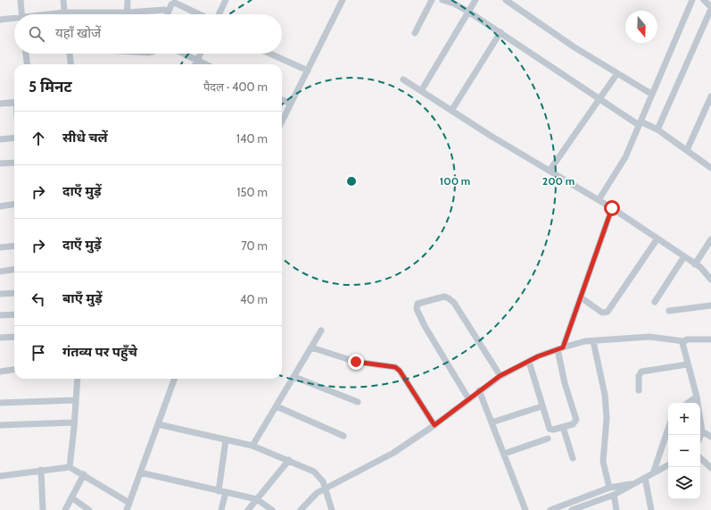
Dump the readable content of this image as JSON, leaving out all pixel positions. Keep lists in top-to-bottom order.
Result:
{
  "north": "bottom",
  "page": {
    "search": "यहाँ खोजें",
    "heading": ["5 मिनट", "पैदल · 400 m"],
    "list": [
      ["सीधे चलें", "140 m"],
      ["दाएँ मुड़ें", "150 m"],
      ["दाएँ मुड़ें", "70 m"],
      ["बाएँ मुड़ें", "40 m"],
      "गंतव्य पर पहुँचे"
    ],
    "map_buttons": ["+", "−"]
  },
  "rings": ["100 m", "200 m"]
}
